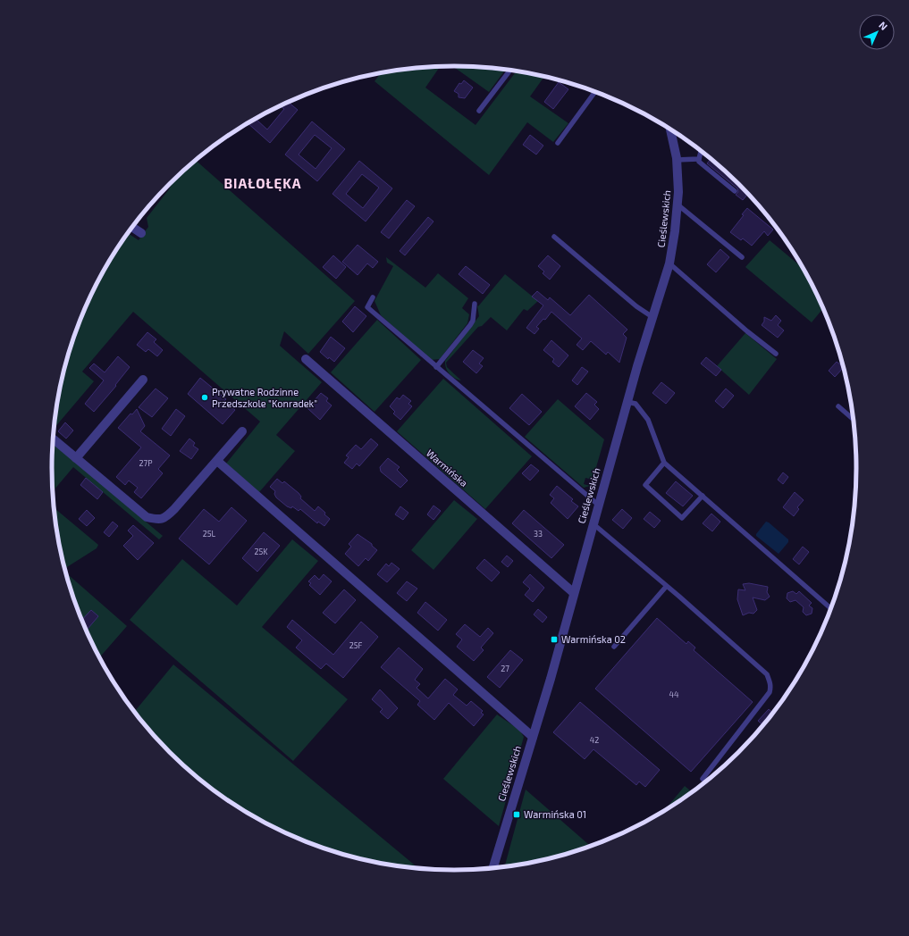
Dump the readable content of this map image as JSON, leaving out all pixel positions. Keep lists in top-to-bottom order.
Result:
{
  "streets": {
    "street": ["Cieślewskich", "Warmińska"]
  },
  "crossings": [
    ["Cieślewskich", "Warmińska"]
  ],
  "districts": ["BIAŁOŁĘKA"],
  "places": {
    "other": ["Prywatne Rodzinne Przedszkole \"Konradek\""],
    "transit": ["Warmińska 02", "Warmińska 01"]
  },
  "house_numbers": [
    "27P",
    "25L",
    "33",
    "25K",
    "25F",
    "27",
    "44",
    "42"
  ],
  "north": "top right"
}
